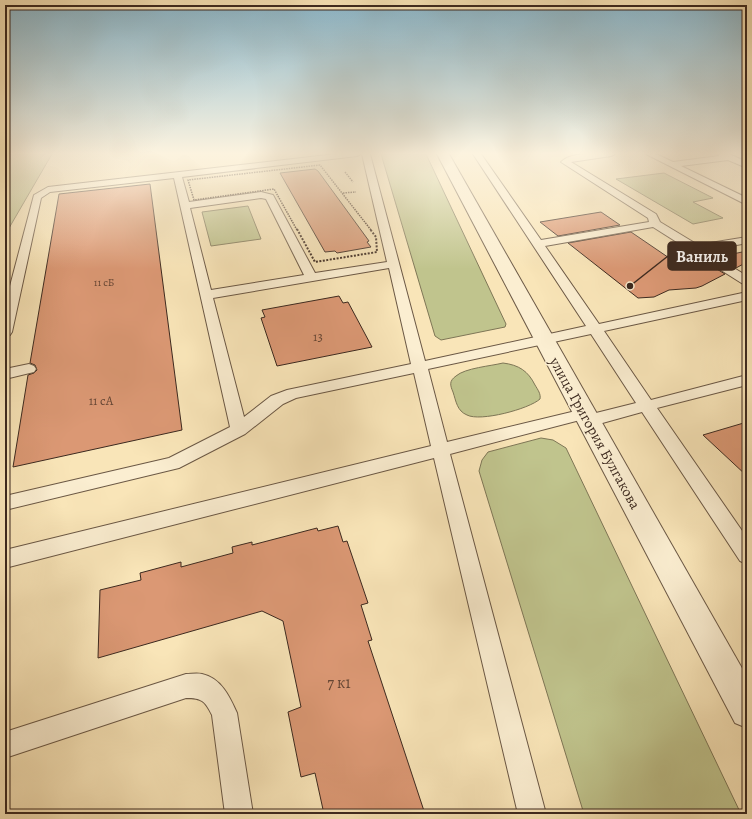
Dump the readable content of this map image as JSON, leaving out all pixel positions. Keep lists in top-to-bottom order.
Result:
{
  "streets": {
    "street": ["улица Григория Булгакова"]
  },
  "places": ["Ваниль"],
  "house_numbers": [
    "11 сБ",
    "13",
    "11 сА",
    "7 к1"
  ]
}
